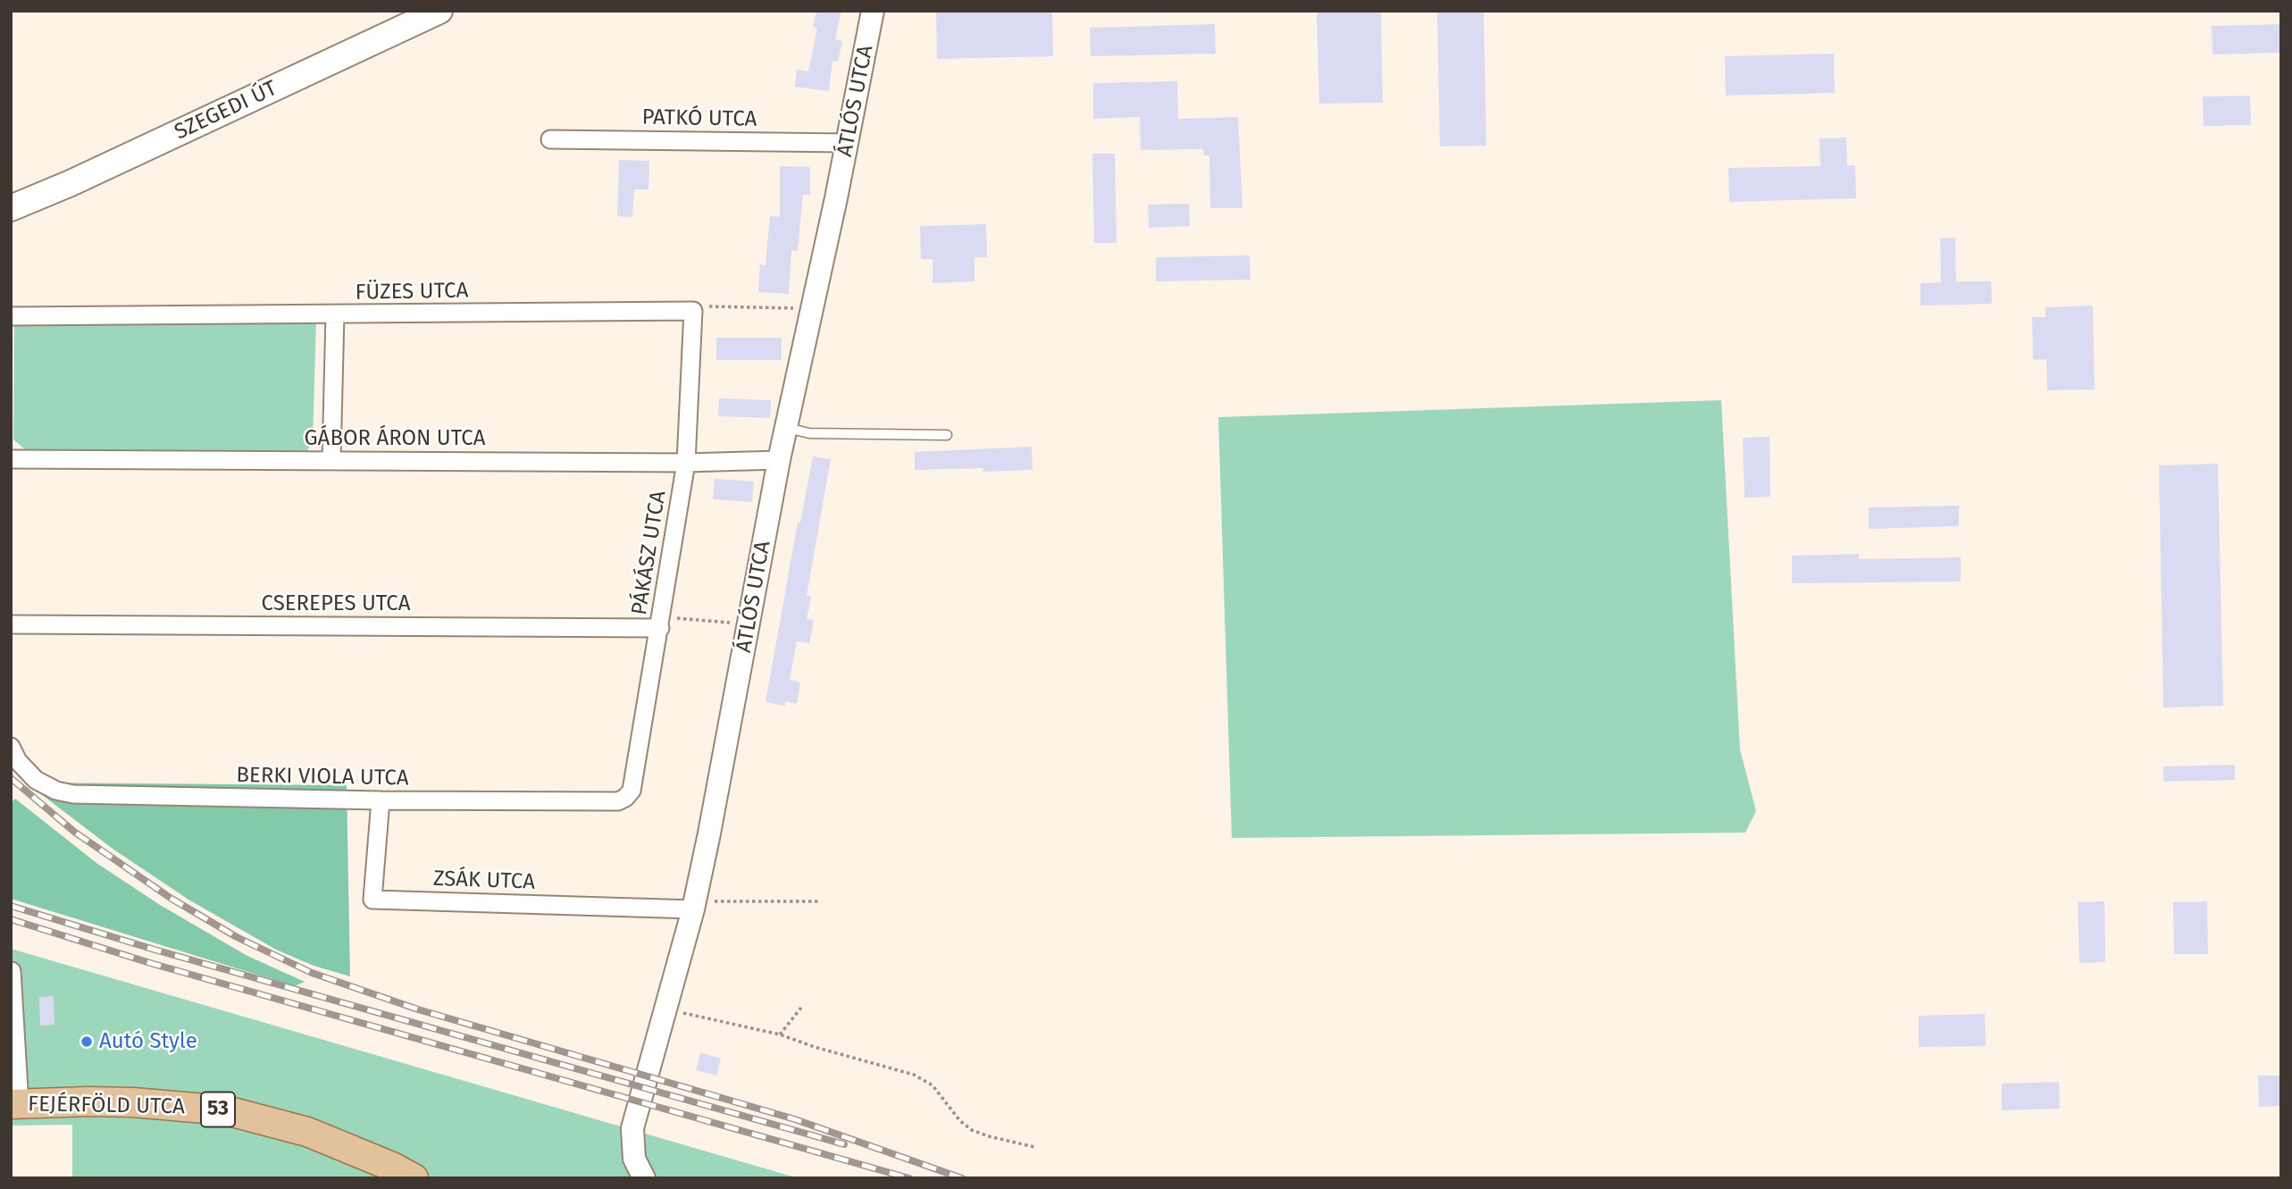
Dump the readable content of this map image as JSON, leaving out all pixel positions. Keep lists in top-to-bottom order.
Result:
{
  "streets": {
    "main road": ["SZEGEDI ÚT", "FEJÉRFÖLD UTCA", "53"],
    "street": [
      "ÁTLÓS UTCA",
      "PATKÓ UTCA",
      "FÜZES UTCA",
      "GÁBOR ÁRON UTCA",
      "PÁKÁSZ UTCA",
      "CSEREPES UTCA",
      "BERKI VIOLA UTCA",
      "ZSÁK UTCA"
    ]
  },
  "crossings": [
    ["ÁTLÓS UTCA", "PATKÓ UTCA"],
    ["ÁTLÓS UTCA", "GÁBOR ÁRON UTCA"],
    ["ÁTLÓS UTCA", "ZSÁK UTCA"],
    ["FÜZES UTCA", "PÁKÁSZ UTCA"],
    ["GÁBOR ÁRON UTCA", "PÁKÁSZ UTCA"],
    ["PÁKÁSZ UTCA", "CSEREPES UTCA"],
    ["PÁKÁSZ UTCA", "BERKI VIOLA UTCA"],
    ["BERKI VIOLA UTCA", "ZSÁK UTCA"]
  ],
  "places": ["Autó Style"]
}
